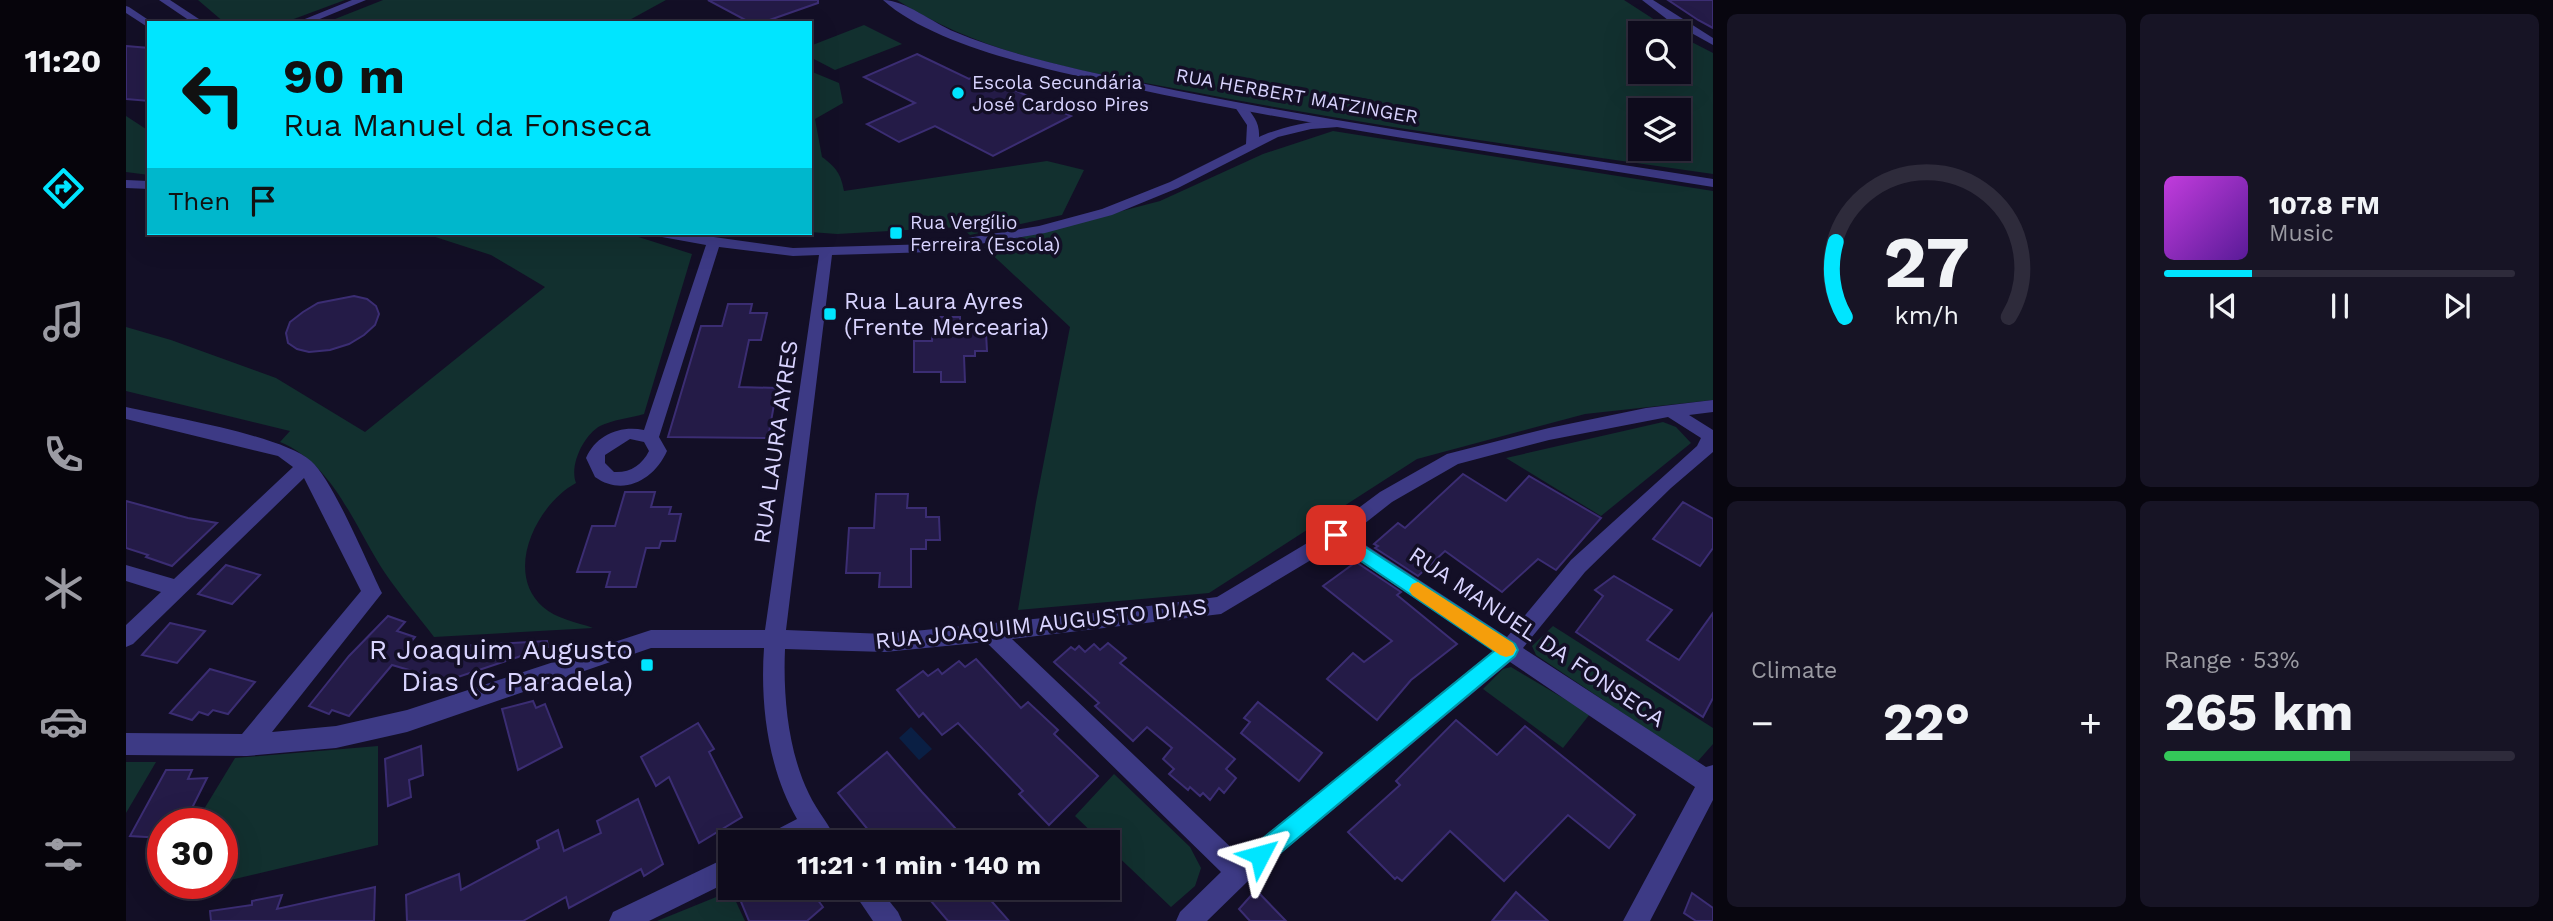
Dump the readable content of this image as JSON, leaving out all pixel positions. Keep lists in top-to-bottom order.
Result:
{
  "streets": {
    "street": [
      "RUA HERBERT MATZINGER",
      "RUA LAURA AYRES",
      "RUA JOAQUIM AUGUSTO DIAS",
      "RUA MANUEL DA FONSECA"
    ]
  },
  "crossings": [
    ["RUA LAURA AYRES", "RUA JOAQUIM AUGUSTO DIAS"],
    ["RUA JOAQUIM AUGUSTO DIAS", "RUA MANUEL DA FONSECA"]
  ],
  "places": {
    "other": ["Escola Secundária José Cardoso Pires"],
    "transit": ["Rua Vergílio Ferreira (Escola)", "Rua Laura Ayres (Frente Mercearia)", "R Joaquim Augusto Dias (C Paradela)"]
  },
  "page": {
    "tabs": "11:20",
    "turn": ["90 m", "Rua Manuel da Fonseca"],
    "then": "Then",
    "song": ["107.8 FM", "Music"],
    "tile": [
      "Climate",
      ["Range · 53%", "265 km"]
    ],
    "heat": ["−", "22°", "+"],
    "limit": "30",
    "trip": "11:21 · 1 min · 140 m",
    "gauge": ["27", "km/h"]
  }
}
